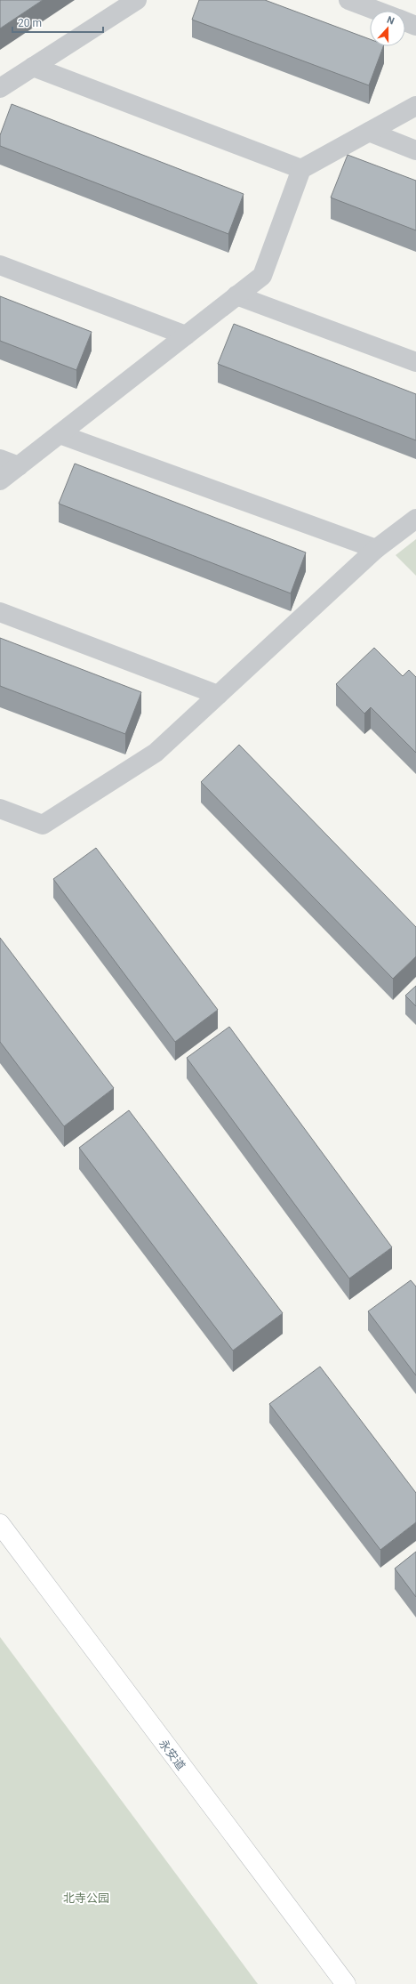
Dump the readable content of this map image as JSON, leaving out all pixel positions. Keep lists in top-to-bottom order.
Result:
{
  "streets": {
    "main road": ["永安道"]
  },
  "parks": ["北寺公园"],
  "scale_bar": "20 m",
  "north": "top"
}
